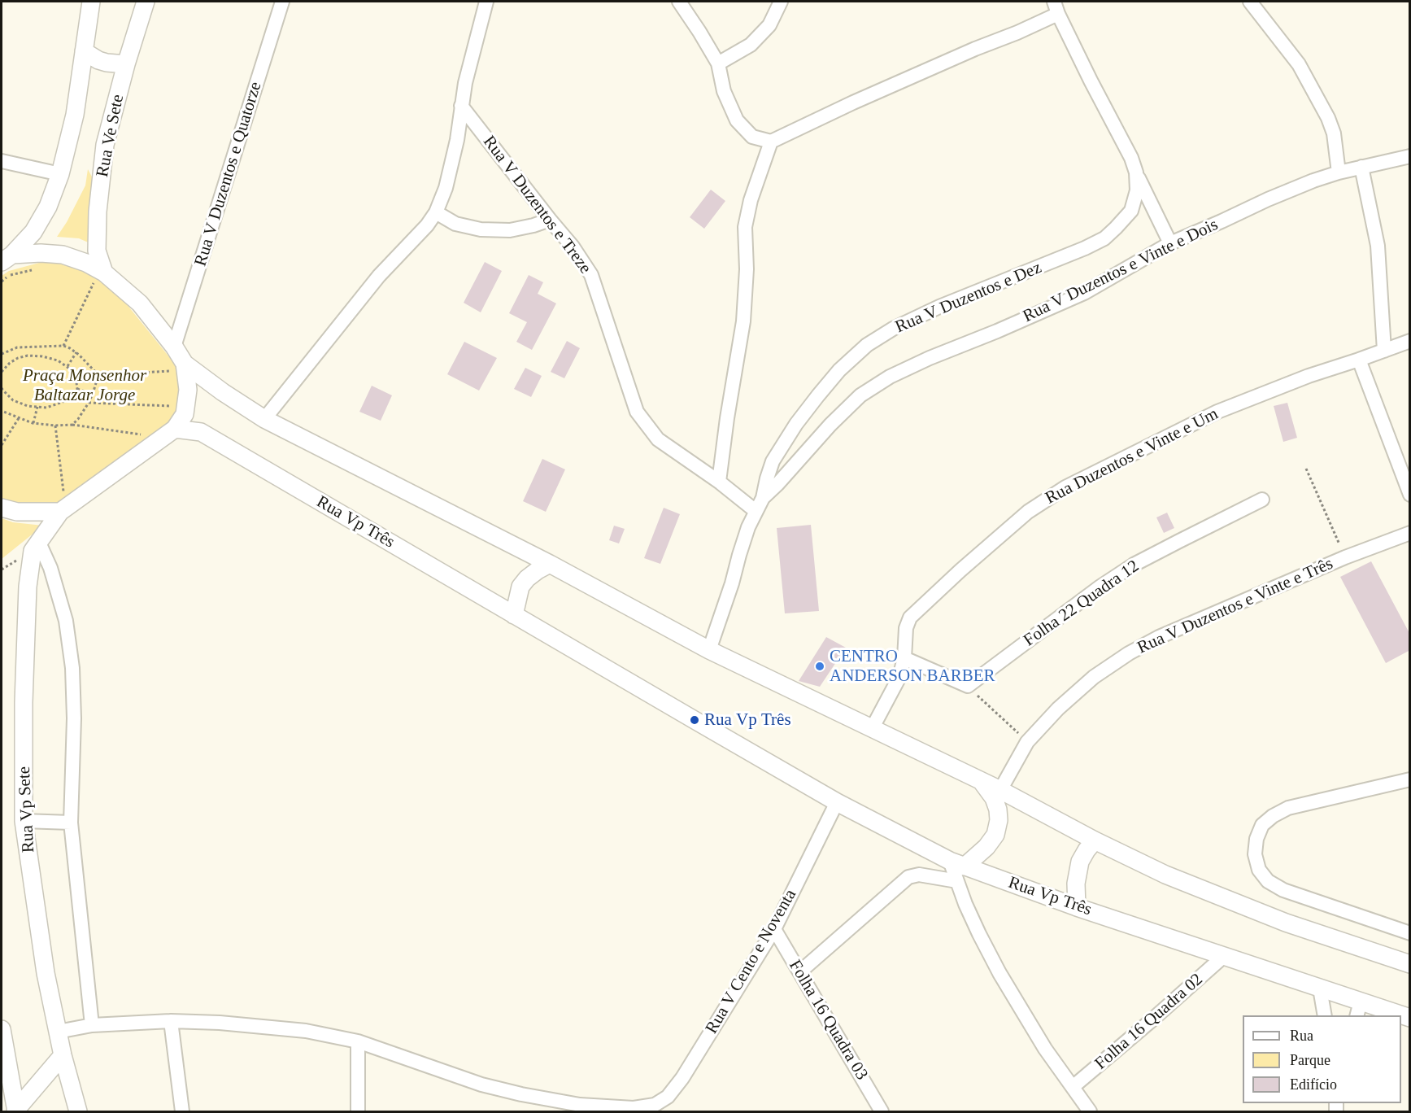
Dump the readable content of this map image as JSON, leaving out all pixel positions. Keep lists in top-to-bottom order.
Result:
{
  "streets": {
    "main road": ["Rua Ve Sete", "Rua Vp Três", "Rua Vp Sete"],
    "street": [
      "Rua V Duzentos e Quatorze",
      "Rua V Duzentos e Treze",
      "Rua V Duzentos e Vinte e Dois",
      "Rua V Duzentos e Dez",
      "Rua Duzentos e Vinte e Um",
      "Folha 22 Quadra 12",
      "Rua V Duzentos e Vinte e Três",
      "Rua V Cento e Noventa",
      "Folha 16 Quadra 03",
      "Folha 16 Quadra 02"
    ]
  },
  "crossings": [
    ["Rua V Duzentos e Treze", "Rua V Duzentos e Dez"],
    ["Rua V Duzentos e Vinte e Dois", "Rua V Duzentos e Dez"],
    ["Rua Vp Três", "Rua Vp Sete"],
    ["Rua Vp Três", "Rua V Cento e Noventa"],
    ["Rua Vp Três", "Folha 16 Quadra 02"],
    ["Rua V Cento e Noventa", "Folha 16 Quadra 03"]
  ],
  "parks": ["Praça Monsenhor Baltazar Jorge"],
  "places": ["CENTRO ANDERSON BARBER", "Rua Vp Três"],
  "legend": ["Rua", "Parque", "Edifício"]
}
